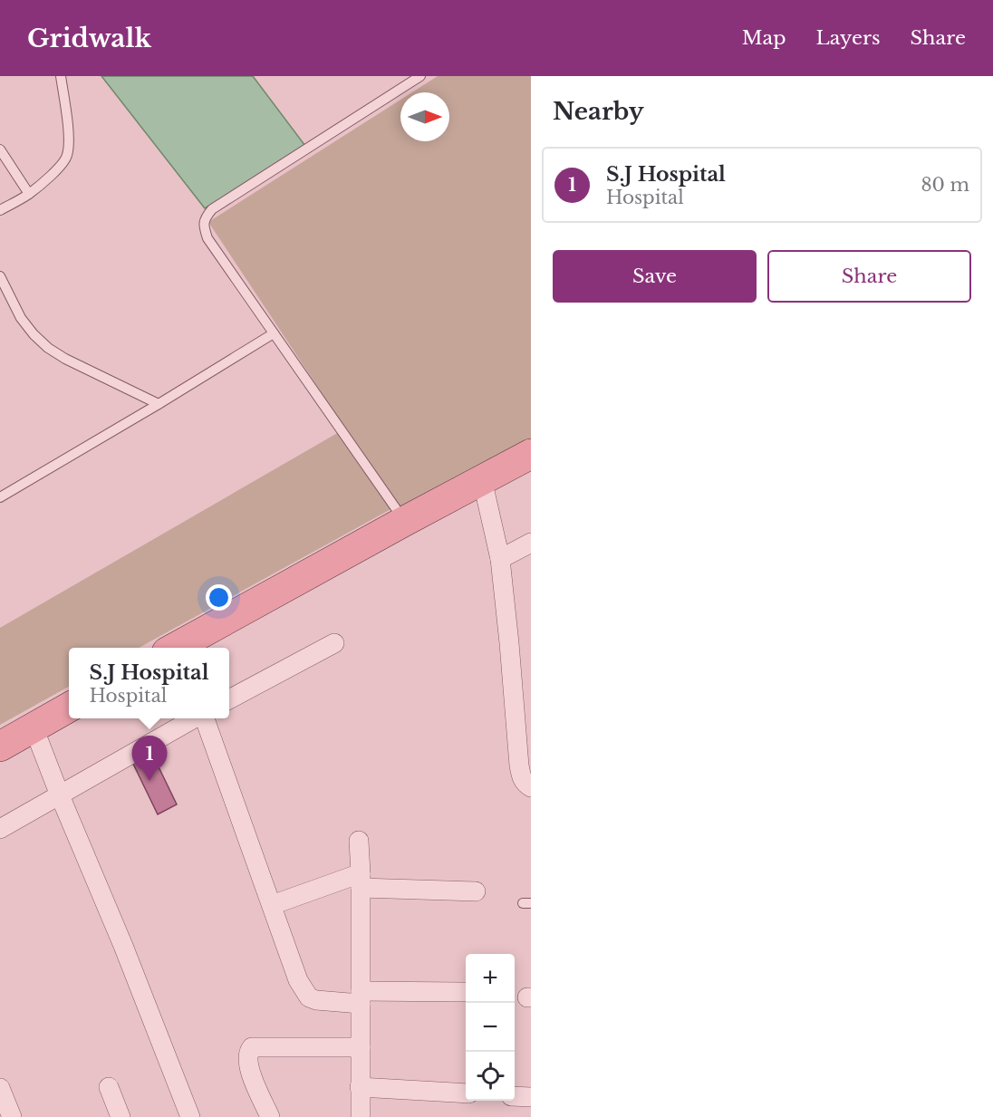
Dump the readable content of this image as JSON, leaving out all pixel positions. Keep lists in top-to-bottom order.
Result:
{
  "north": "right",
  "page": {
    "header": "Gridwalk",
    "nav": ["Map", "Layers", "Share"],
    "heading": "Nearby",
    "list": [
      {
        "mark": "1",
        "name": "S.J Hospital",
        "note": "Hospital",
        "value": "80 m"
      }
    ],
    "buttons": ["Save", "Share"],
    "popup": ["S.J Hospital", "Hospital"],
    "pins": "1",
    "map_buttons": ["+", "−"]
  }
}
